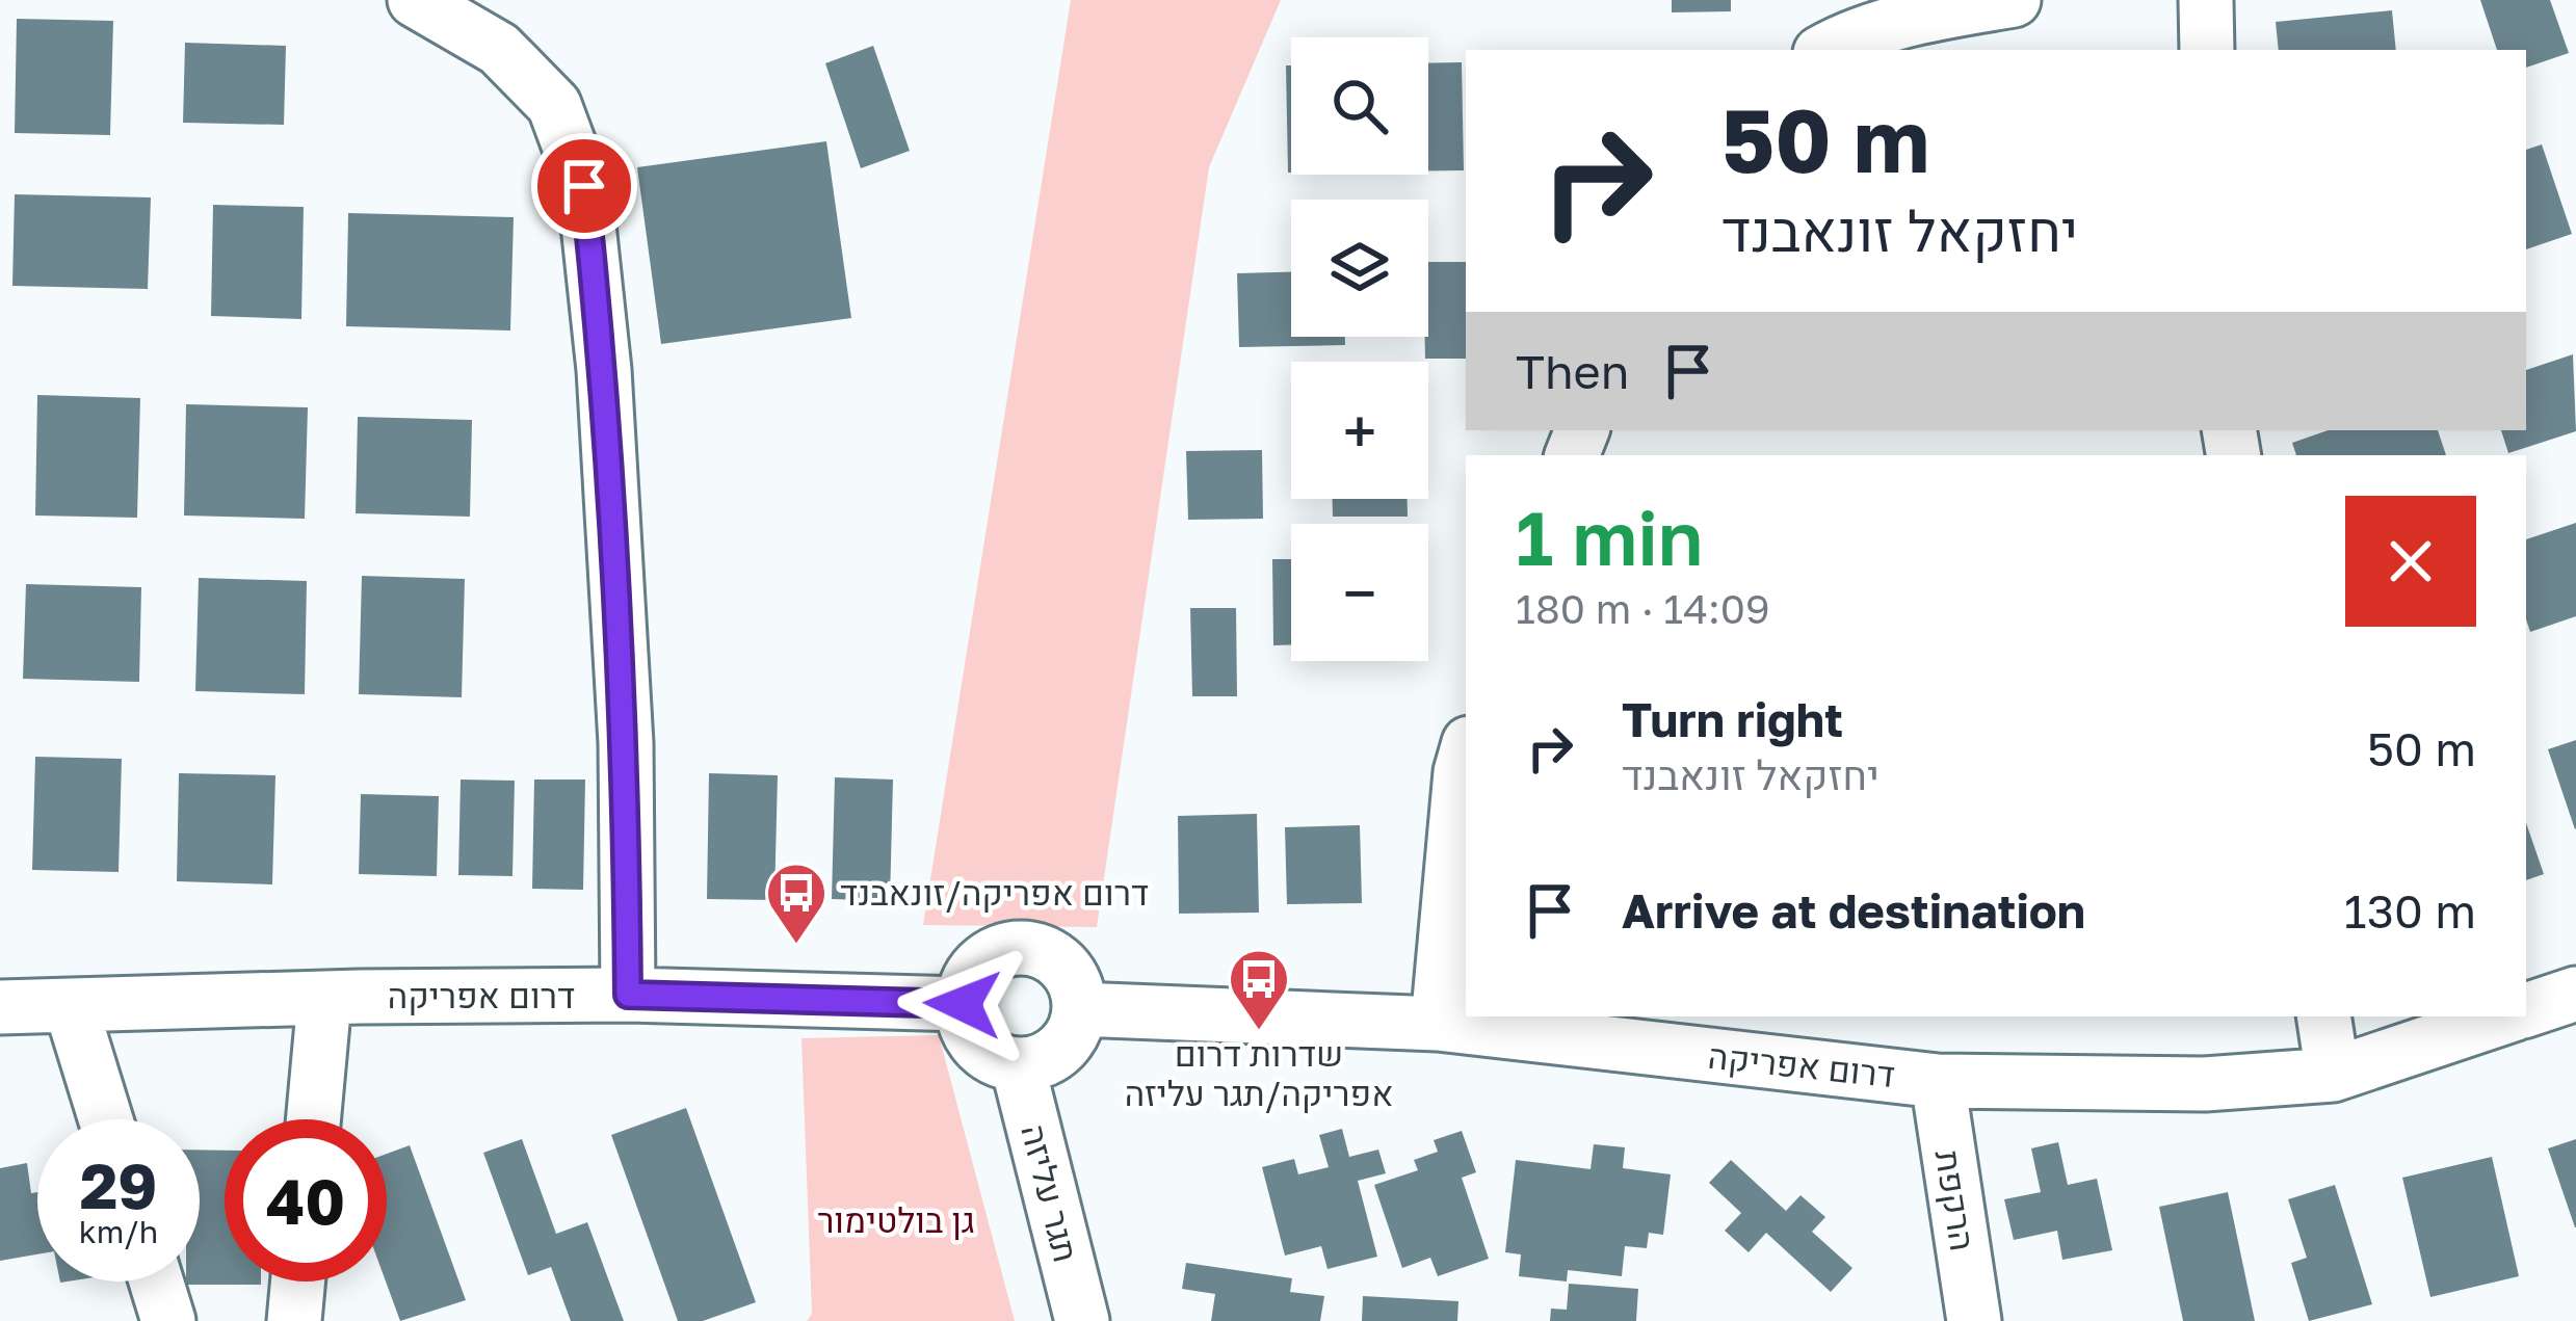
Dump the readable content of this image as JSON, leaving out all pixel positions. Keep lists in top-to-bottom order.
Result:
{
  "streets": {
    "street": ["דרום אפריקה", "תגר עליזה", "הרקפת"]
  },
  "crossings": [
    ["דרום אפריקה", "תגר עליזה"],
    ["דרום אפריקה", "הרקפת"]
  ],
  "parks": ["גן בולטימור"],
  "places": {
    "bus stop": ["דרום אפריקה/זונאבנד", "שדרות דרום אפריקה/תגר עליזה"]
  },
  "page": {
    "map_buttons": ["+", "−"],
    "turn": ["50 m", "יחזקאל זונאבנד"],
    "then": "Then",
    "heading": ["1 min", "180 m · 14:09"],
    "list": [
      {
        "name": "Turn right",
        "note": "יחזקאל זונאבנד",
        "value": "50 m"
      },
      {
        "name": "Arrive at destination",
        "value": "130 m"
      }
    ],
    "speed": "29 km/h",
    "limit": "40"
  }
}
